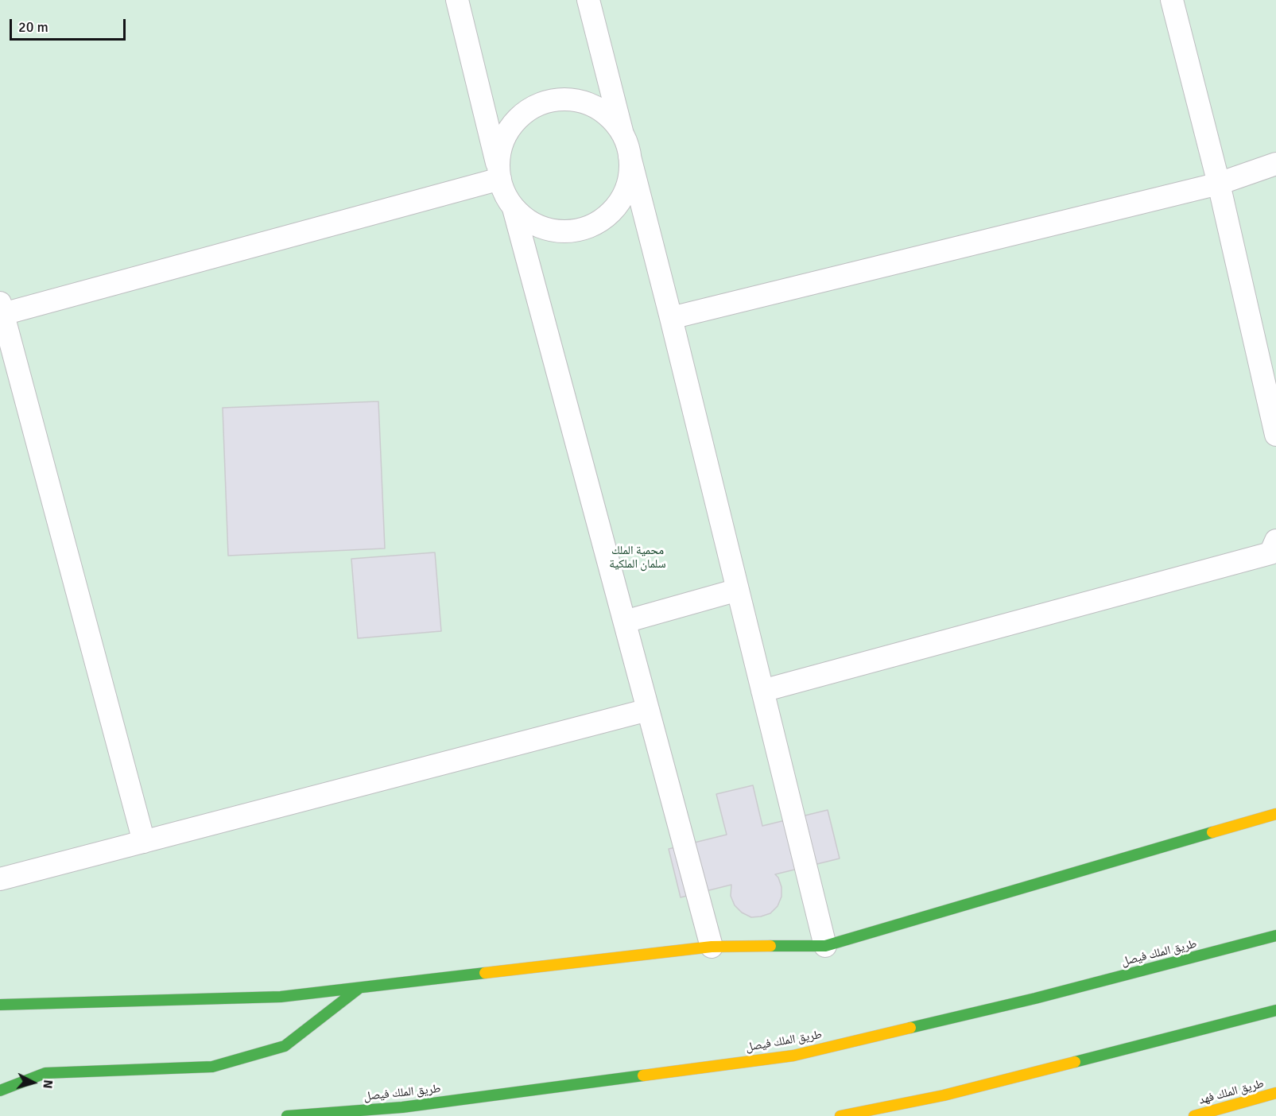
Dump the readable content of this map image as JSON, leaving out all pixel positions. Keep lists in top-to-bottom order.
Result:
{
  "streets": {
    "street": ["طريق الملك فيصل", "طريق الملك فهد"]
  },
  "parks": ["محمية الملك سلمان الملكية"],
  "scale_bar": "20 m",
  "north": "right"
}
